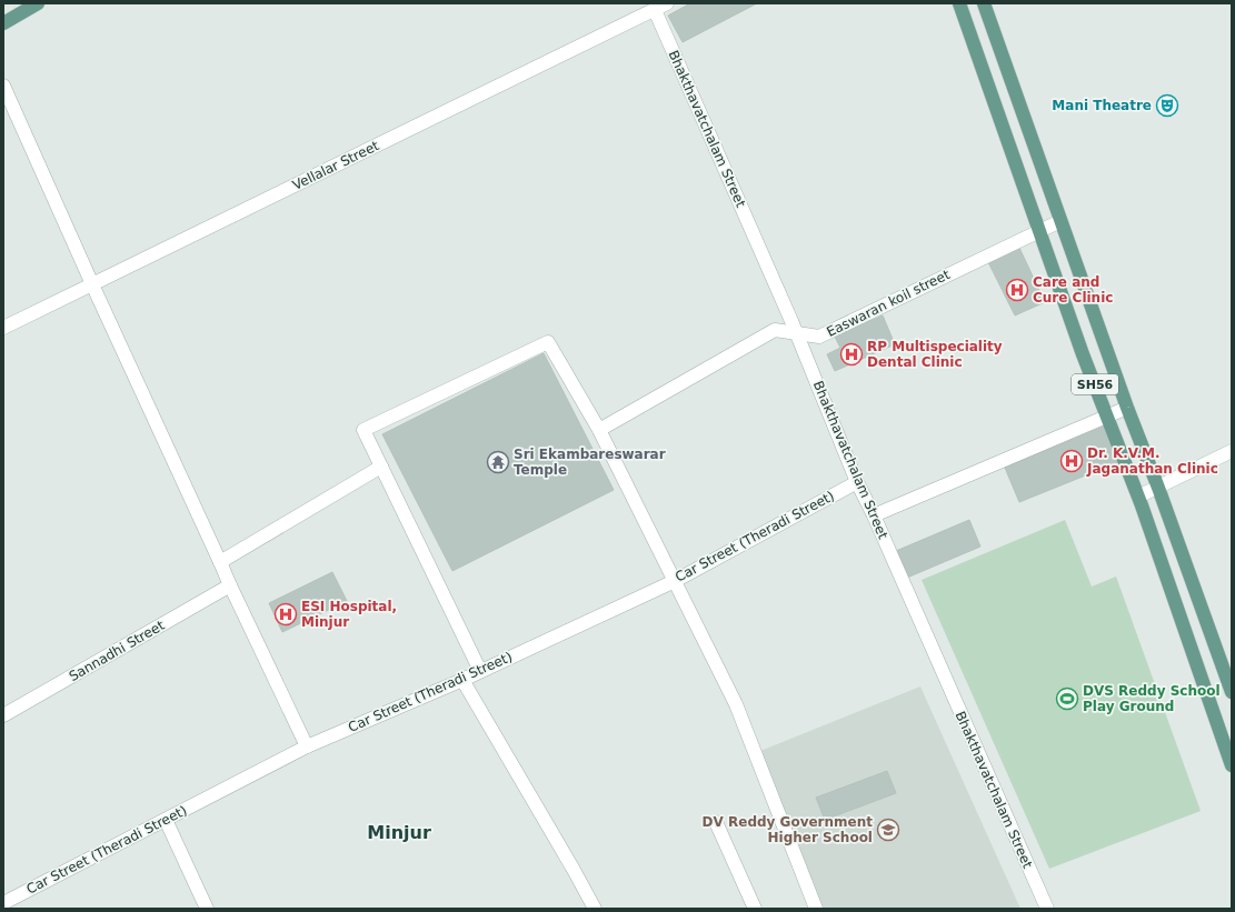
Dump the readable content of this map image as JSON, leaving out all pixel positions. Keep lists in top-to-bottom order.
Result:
{
  "streets": {
    "main road": ["SH56"],
    "street": [
      "Bhakthavatchalam Street",
      "Vellalar Street",
      "Easwaran koil street",
      "Car Street (Theradi Street)",
      "Sannadhi Street"
    ]
  },
  "crossings": [
    ["Bhakthavatchalam Street", "Vellalar Street"],
    ["Bhakthavatchalam Street", "Easwaran koil street"],
    ["Bhakthavatchalam Street", "Car Street (Theradi Street)"],
    ["Easwaran koil street", "SH56"]
  ],
  "districts": ["Minjur"],
  "places": {
    "theatre": ["Mani Theatre"],
    "hospital": [
      "Care and Cure Clinic",
      "RP Multispeciality Dental Clinic",
      "Dr. K.V.M. Jaganathan Clinic",
      "ESI Hospital, Minjur"
    ],
    "temple": ["Sri Ekambareswarar Temple"],
    "sports": ["DVS Reddy School Play Ground"],
    "school or university": ["DV Reddy Government Higher School"]
  }
}
